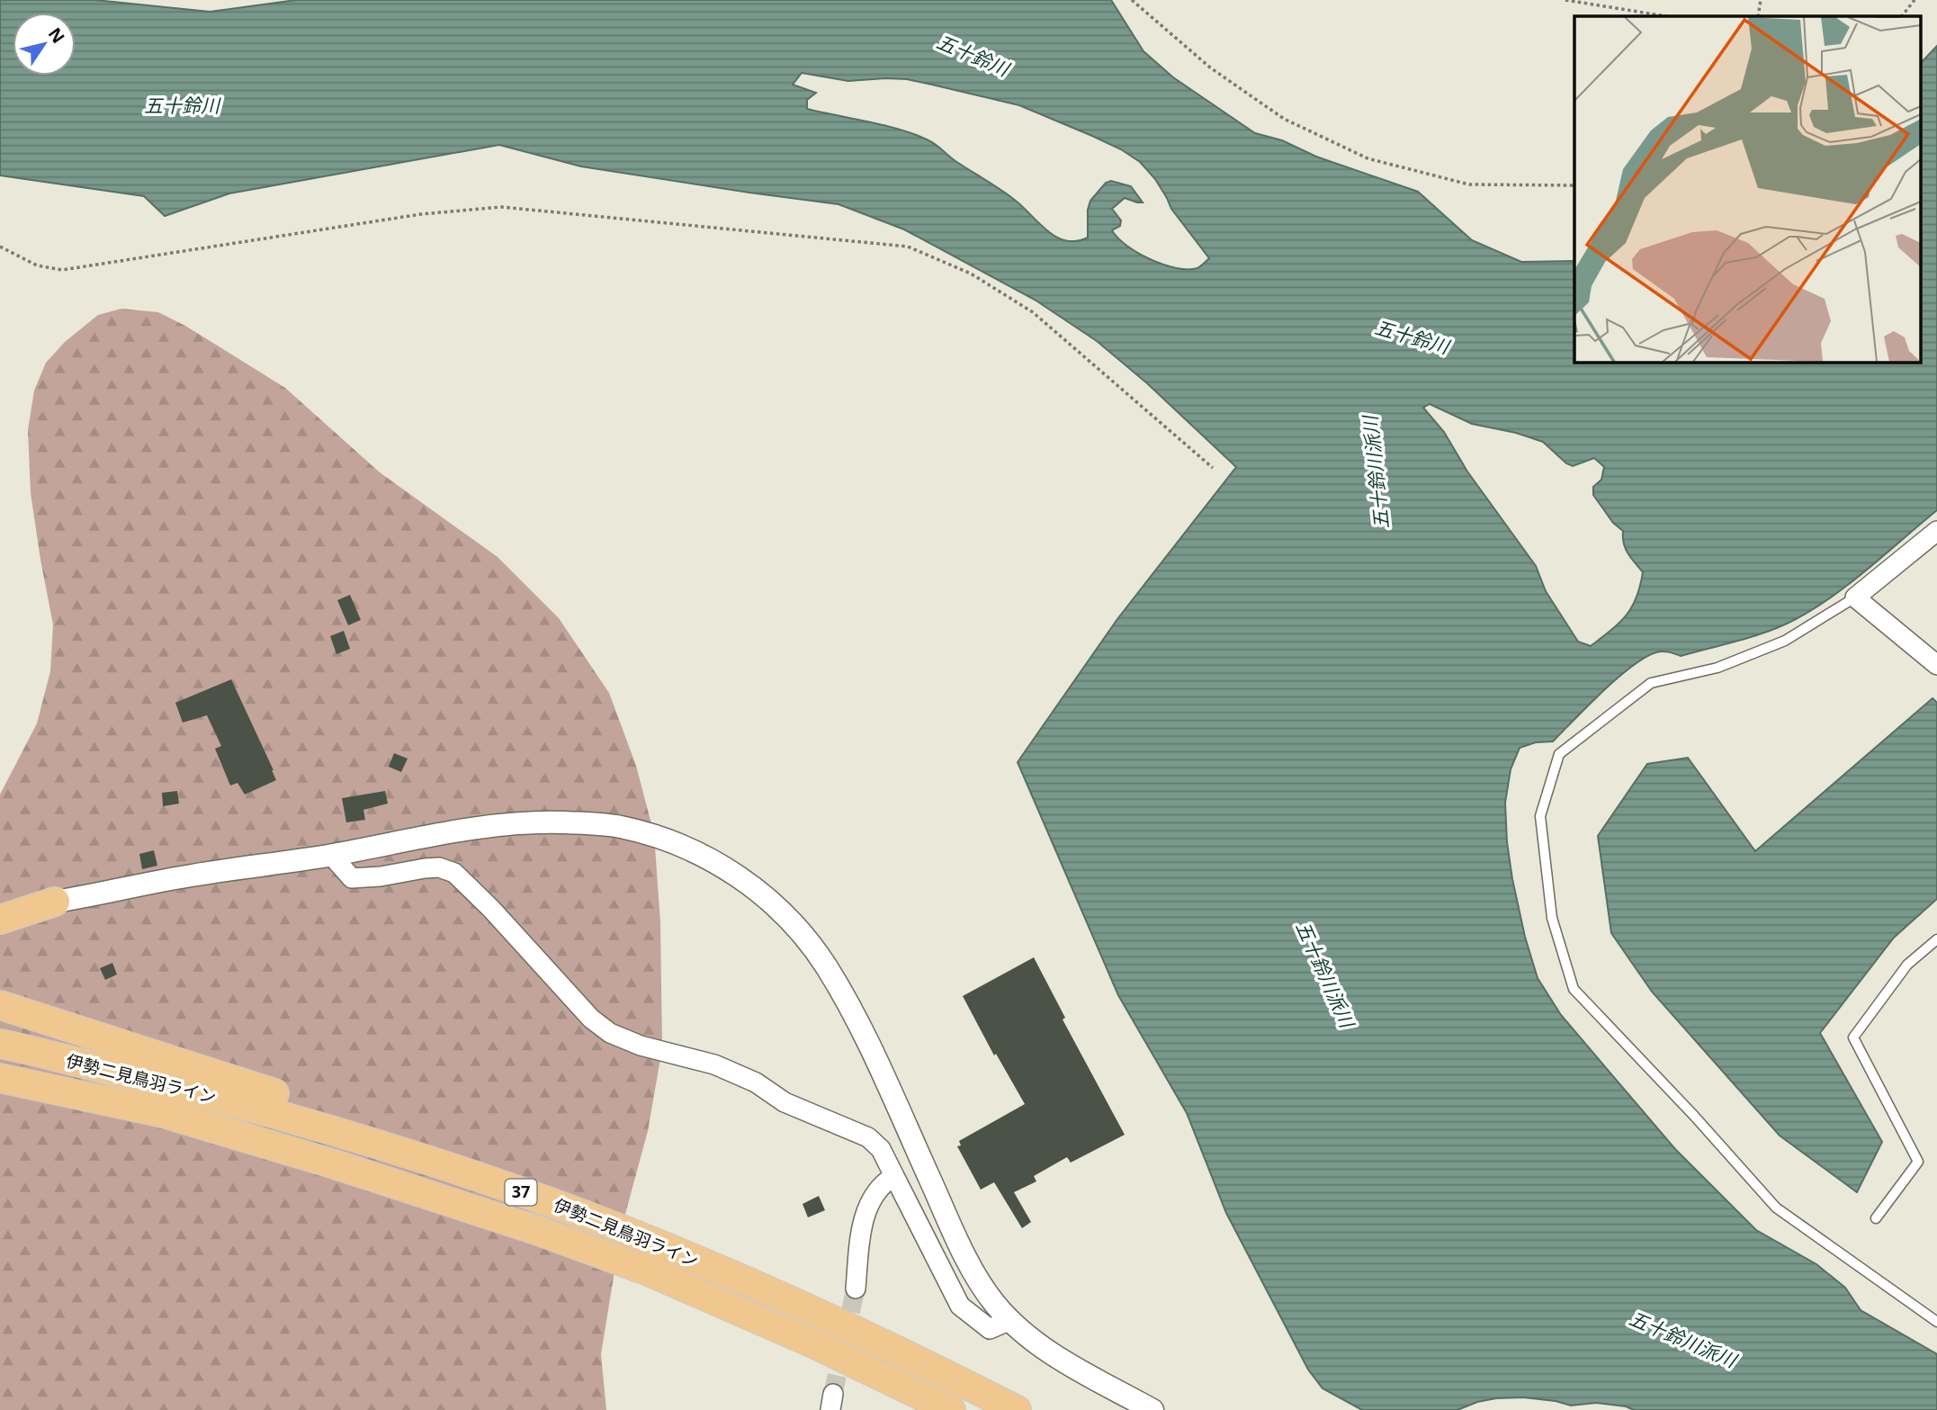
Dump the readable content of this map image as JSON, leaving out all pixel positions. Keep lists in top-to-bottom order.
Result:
{
  "streets": {
    "main road": ["伊勢二見鳥羽ライン", "37"]
  },
  "water": ["五十鈴川", "五十鈴川派川"],
  "north": "top right"
}
